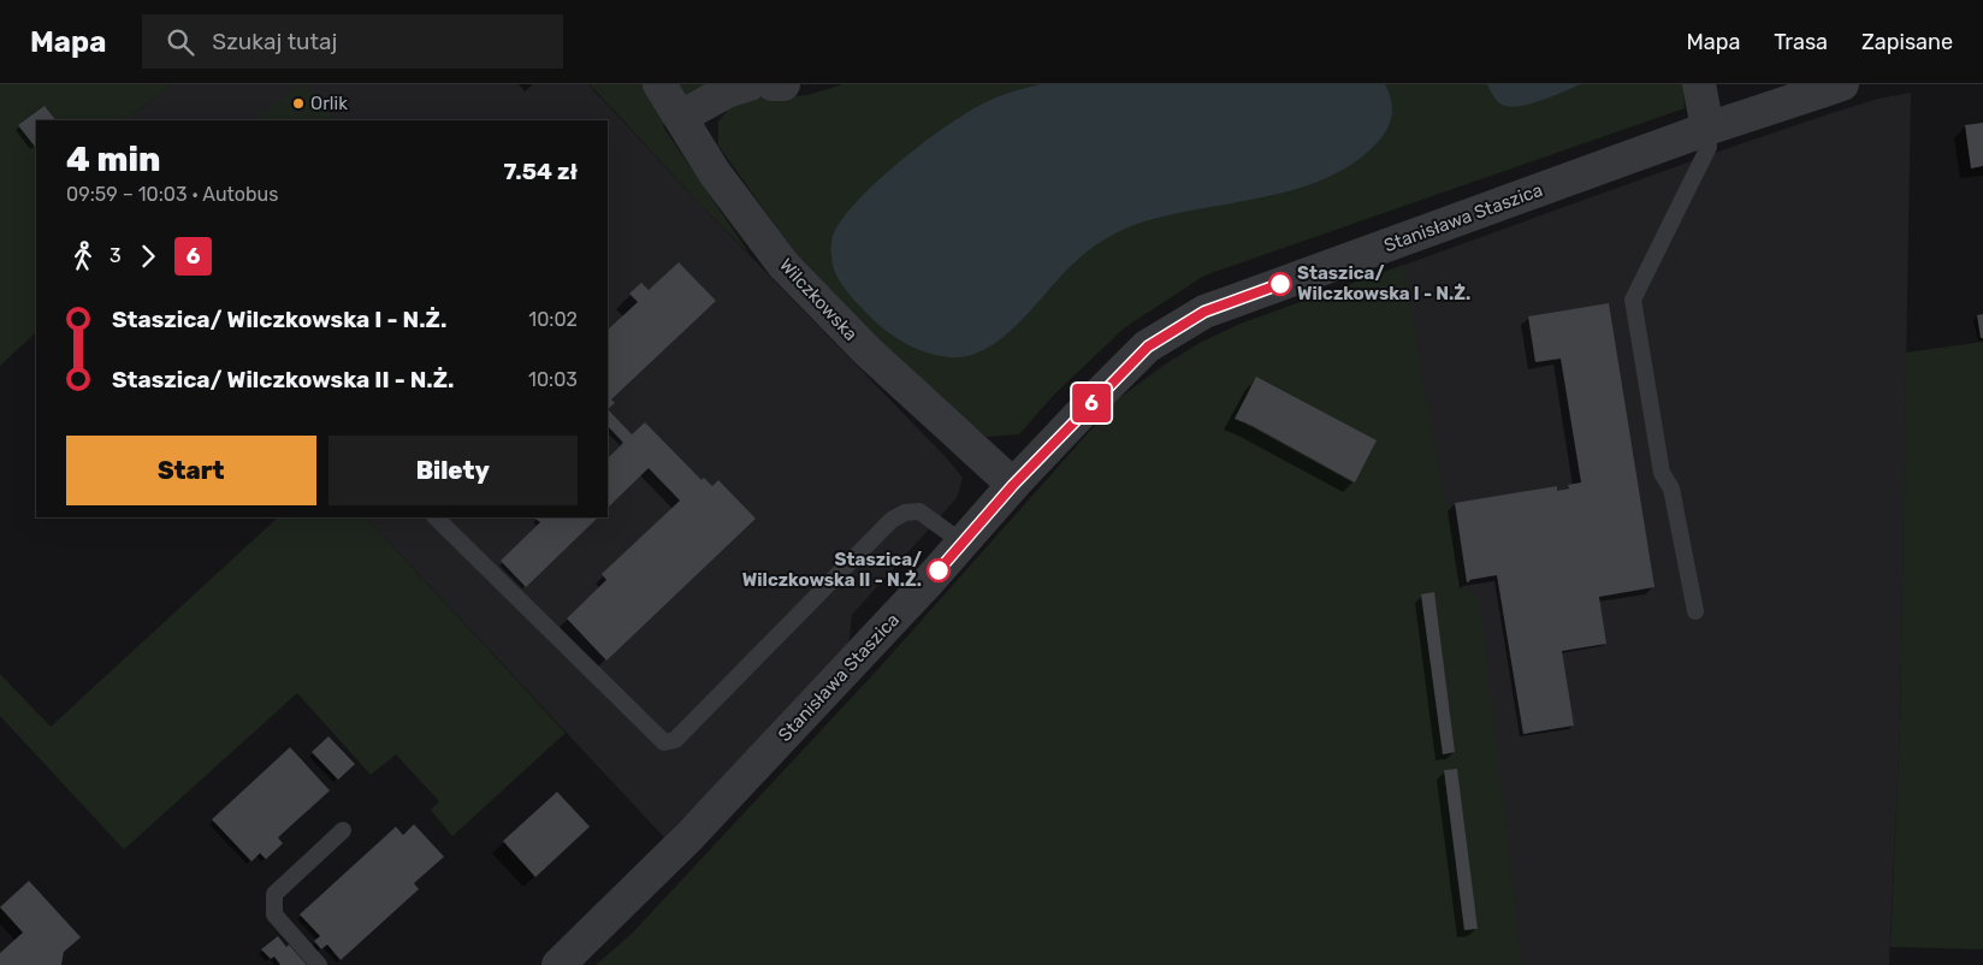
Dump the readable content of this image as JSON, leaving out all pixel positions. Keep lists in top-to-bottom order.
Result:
{
  "streets": {
    "street": ["Stanisława Staszica", "Wilczkowska"]
  },
  "crossings": [
    ["Stanisława Staszica", "Wilczkowska"]
  ],
  "places": ["Orlik", "Staszica/ Wilczkowska I - N.Ż.", "Staszica/ Wilczkowska II - N.Ż."],
  "lines": ["bus line 6"],
  "page": {
    "header": "Mapa",
    "search": "Szukaj tutaj",
    "nav": ["Mapa", "Trasa", "Zapisane"],
    "on_map": "6",
    "heading": ["4 min", "09:59 – 10:03 · Autobus", "7.54 zł"],
    "legs": ["3", "6"],
    "list": [
      {
        "name": "Staszica/ Wilczkowska I - N.Ż.",
        "value": "10:02"
      },
      {
        "name": "Staszica/ Wilczkowska II - N.Ż.",
        "value": "10:03"
      }
    ],
    "buttons": ["Start", "Bilety"]
  }
}
